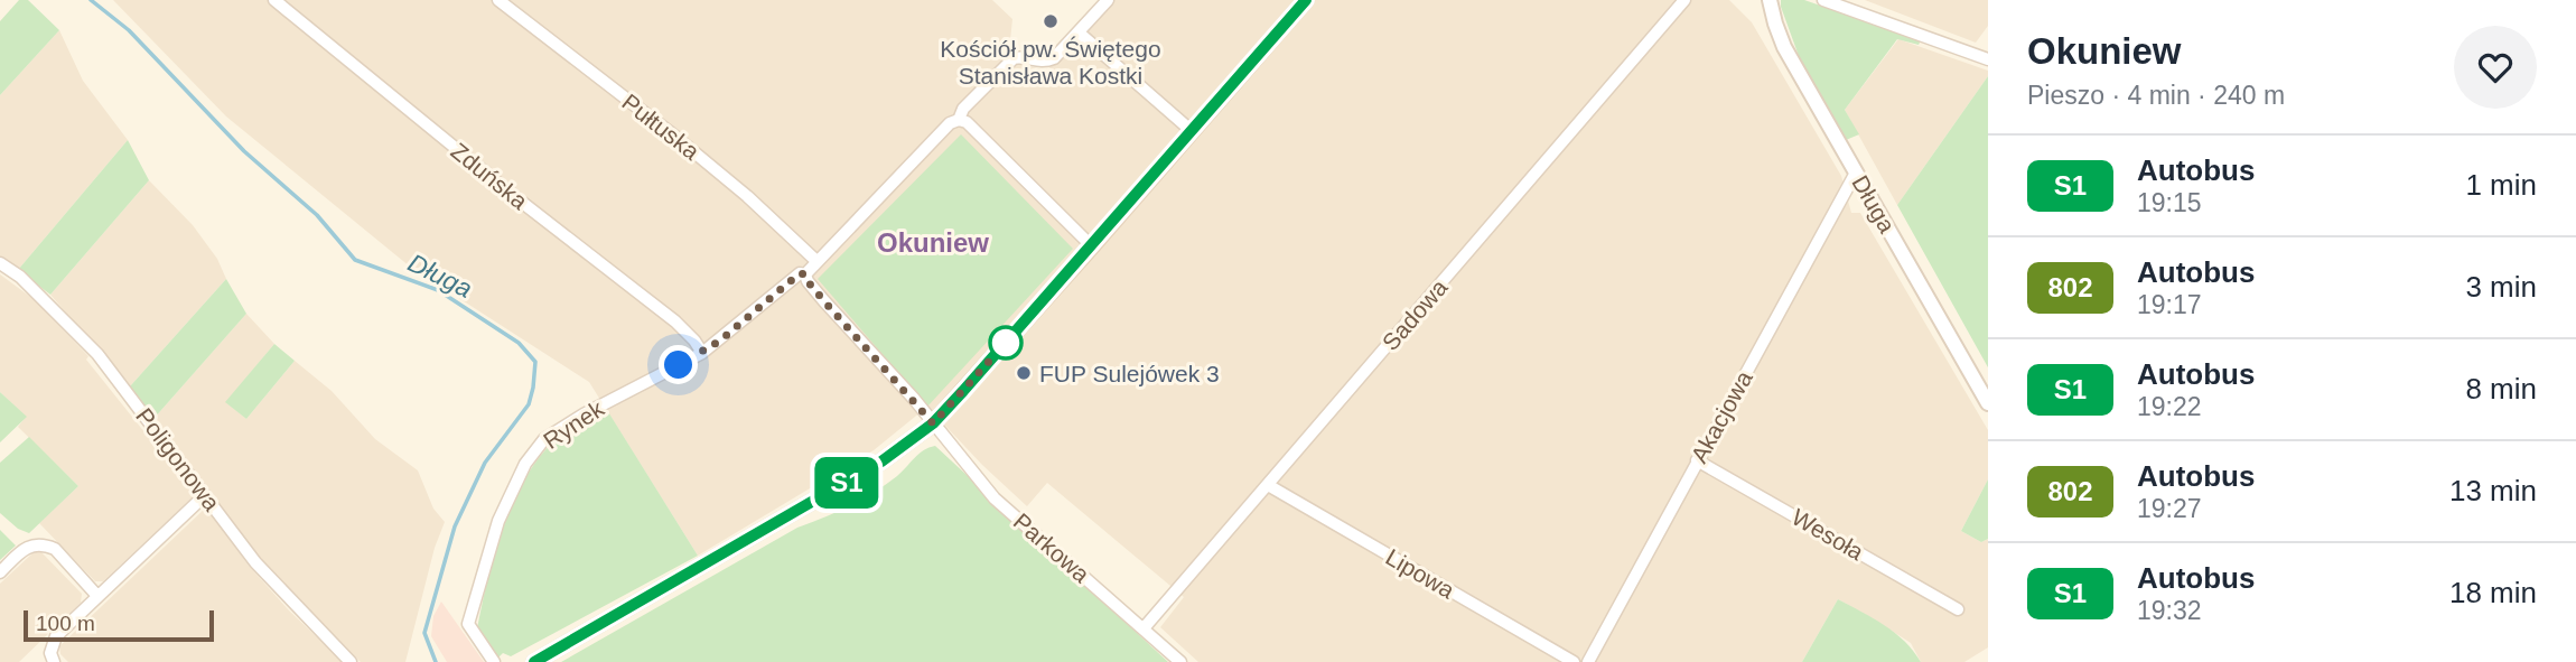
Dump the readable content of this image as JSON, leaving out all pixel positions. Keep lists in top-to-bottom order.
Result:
{
  "streets": {
    "main road": ["Długa"],
    "street": [
      "Pułtuska",
      "Zduńska",
      "Sadowa",
      "Akacjowa",
      "Rynek",
      "Poligonowa",
      "Wesoła",
      "Parkowa",
      "Lipowa"
    ]
  },
  "crossings": [
    ["Pułtuska", "Rynek"],
    ["Zduńska", "Rynek"],
    ["Długa", "Akacjowa"],
    ["Sadowa", "Parkowa"],
    ["Sadowa", "Lipowa"],
    ["Akacjowa", "Wesoła"]
  ],
  "districts": ["Okuniew"],
  "water": ["Długa"],
  "places": ["Kościół pw. Świętego Stanisława Kostki", "FUP Sulejówek 3"],
  "lines": ["bus line S1"],
  "scale_bar": "100 m",
  "page": {
    "on_map": "S1",
    "heading": ["Okuniew", "Pieszo · 4 min · 240 m"],
    "list": [
      {
        "mark": "S1",
        "name": "Autobus",
        "note": "19:15",
        "value": "1 min"
      },
      {
        "mark": "802",
        "name": "Autobus",
        "note": "19:17",
        "value": "3 min"
      },
      {
        "mark": "S1",
        "name": "Autobus",
        "note": "19:22",
        "value": "8 min"
      },
      {
        "mark": "802",
        "name": "Autobus",
        "note": "19:27",
        "value": "13 min"
      },
      {
        "mark": "S1",
        "name": "Autobus",
        "note": "19:32",
        "value": "18 min"
      }
    ],
    "scale": "100 m"
  }
}
